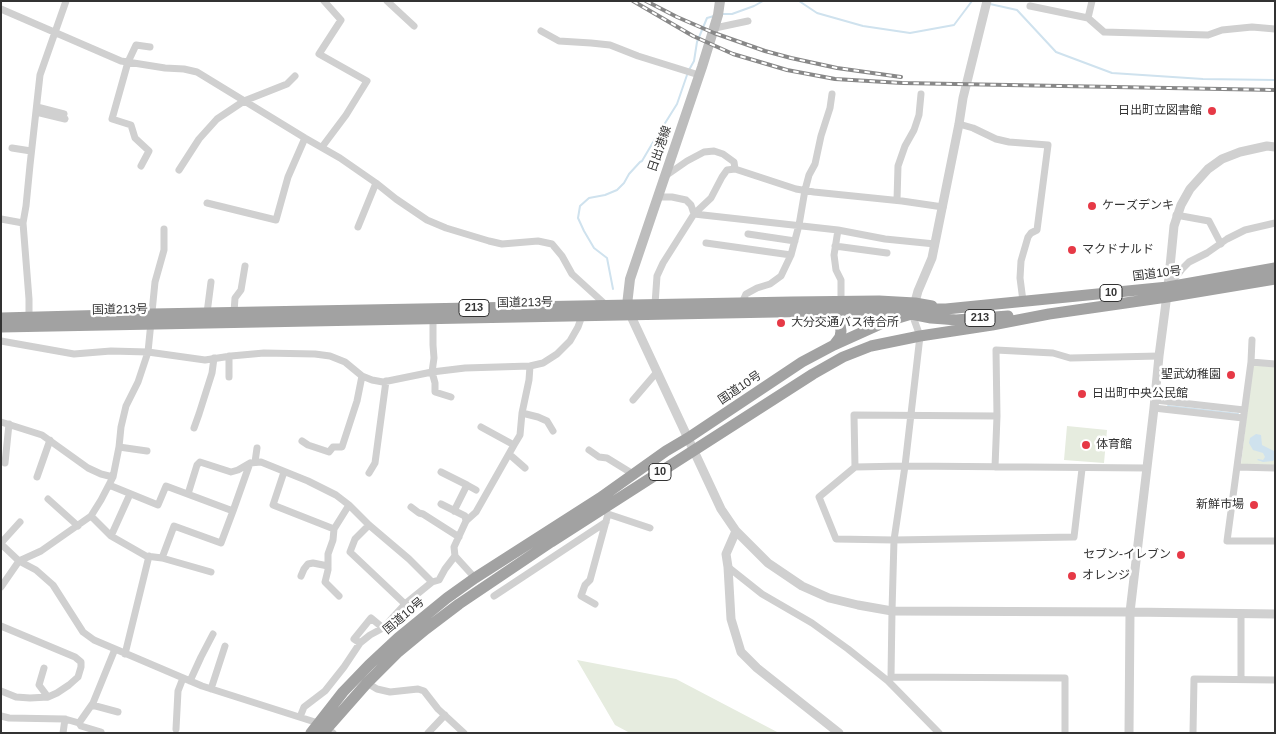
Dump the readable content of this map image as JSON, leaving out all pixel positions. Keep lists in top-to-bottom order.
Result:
{
  "streets": {
    "highway": [
      "国道10号",
      "10",
      "国道213号",
      "213"
    ],
    "main road": ["日出港線"]
  },
  "crossings": [
    ["日出港線", "国道213号"],
    ["国道10号", "国道213号"]
  ],
  "places": [
    "日出町立図書館",
    "ケーズデンキ",
    "マクドナルド",
    "大分交通バス待合所",
    "聖武幼稚園",
    "日出町中央公民館",
    "体育館",
    "新鮮市場",
    "セブン-イレブン",
    "オレンジ"
  ]
}
